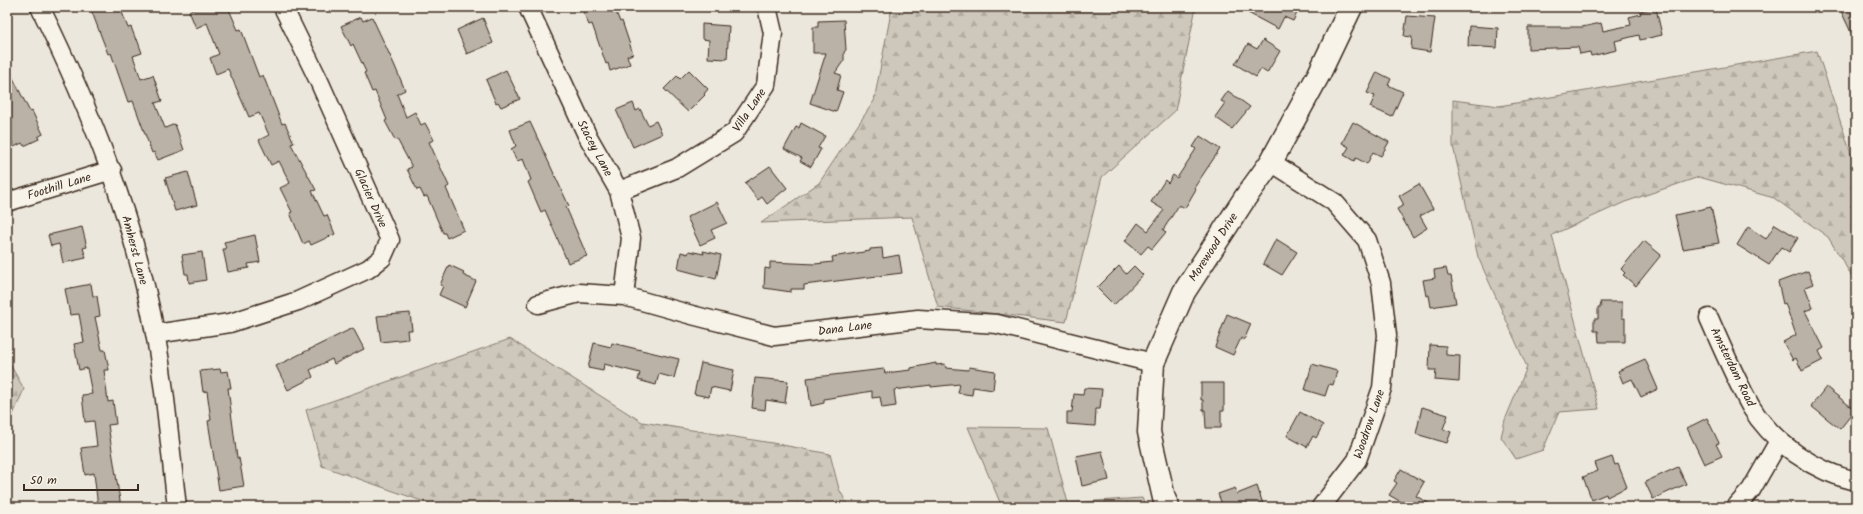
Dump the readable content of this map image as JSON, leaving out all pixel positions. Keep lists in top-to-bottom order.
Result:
{
  "streets": {
    "street": [
      "Villa Lane",
      "Stacey Lane",
      "Foothill Lane",
      "Glacier Drive",
      "Morewood Drive",
      "Amherst Lane",
      "Dana Lane",
      "Amsterdam Road",
      "Woodrow Lane"
    ]
  },
  "crossings": [
    ["Villa Lane", "Stacey Lane"],
    ["Stacey Lane", "Dana Lane"],
    ["Foothill Lane", "Amherst Lane"],
    ["Glacier Drive", "Amherst Lane"],
    ["Morewood Drive", "Dana Lane"],
    ["Morewood Drive", "Woodrow Lane"]
  ],
  "scale_bar": "50 m"
}
